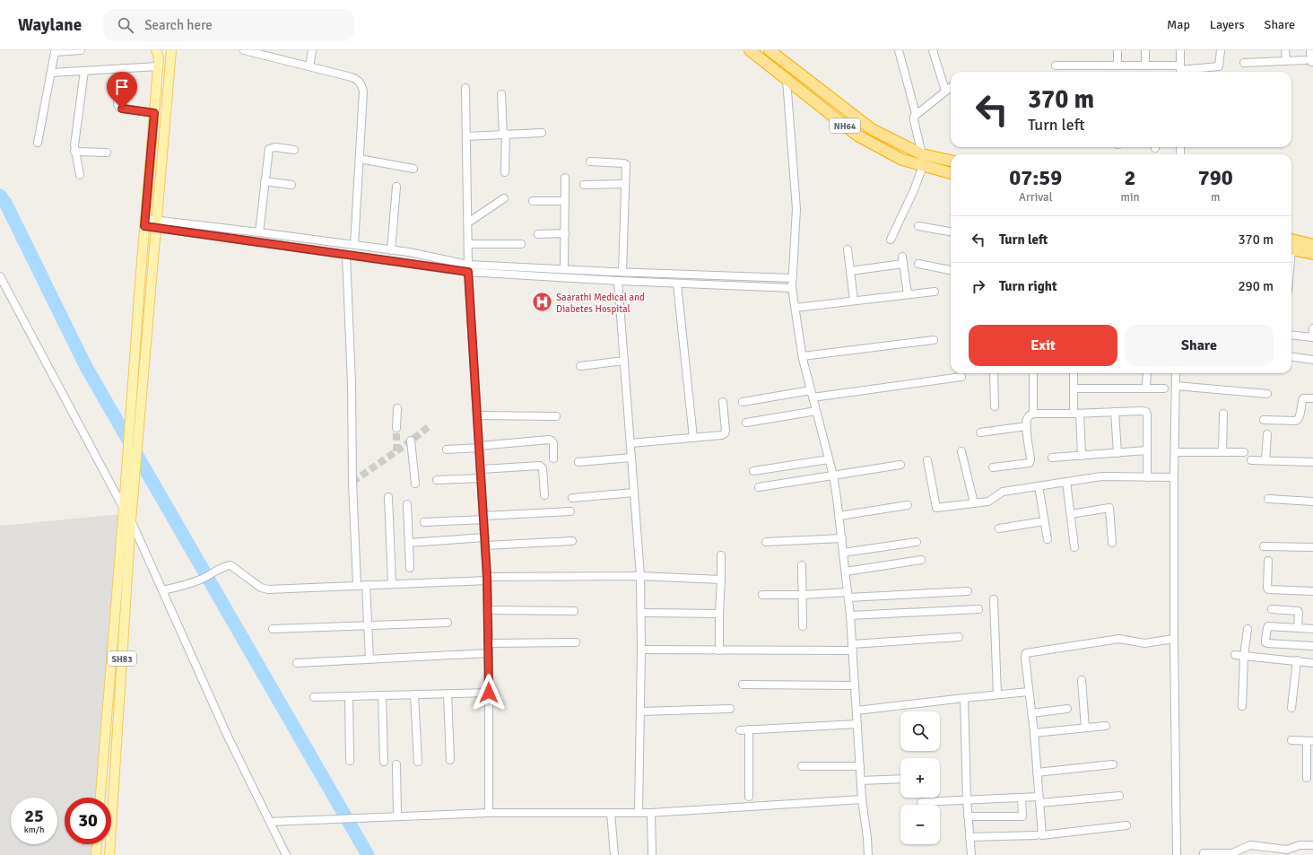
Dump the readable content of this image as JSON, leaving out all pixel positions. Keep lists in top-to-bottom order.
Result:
{
  "streets": {
    "highway": ["NH64"],
    "main road": ["SH83"]
  },
  "places": {
    "hospital": ["Saarathi Medical and Diabetes Hospital"]
  },
  "page": {
    "header": "Waylane",
    "search": "Search here",
    "nav": ["Map", "Layers", "Share"],
    "turn": ["370 m", "Turn left"],
    "eta": [
      "07:59",
      "Arrival",
      "2",
      "min",
      "790",
      "m"
    ],
    "list": [
      {
        "name": "Turn left",
        "value": "370 m"
      },
      {
        "name": "Turn right",
        "value": "290 m"
      }
    ],
    "buttons": ["Exit", "Share"],
    "map_buttons": ["+", "−"],
    "speed": "25 km/h",
    "limit": "30"
  }
}
